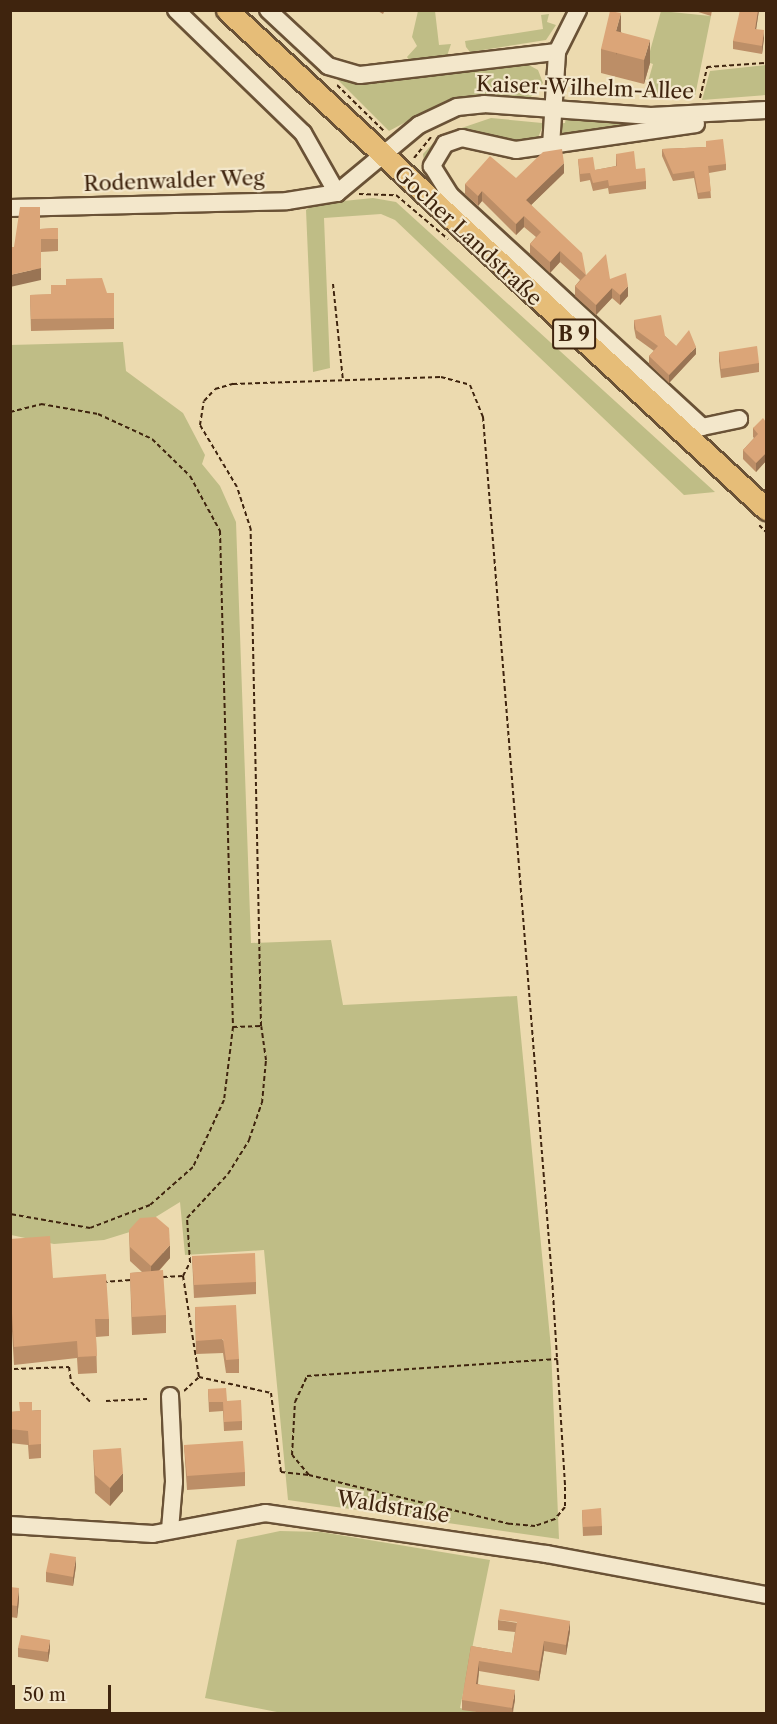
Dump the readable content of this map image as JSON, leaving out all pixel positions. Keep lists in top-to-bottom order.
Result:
{
  "streets": {
    "main road": ["Gocher Landstraße", "B 9"],
    "street": ["Kaiser-Wilhelm-Allee", "Rodenwalder Weg", "Waldstraße"]
  },
  "crossings": [
    ["Kaiser-Wilhelm-Allee", "Gocher Landstraße"],
    ["Rodenwalder Weg", "Gocher Landstraße"]
  ],
  "scale_bar": "50 m"
}
